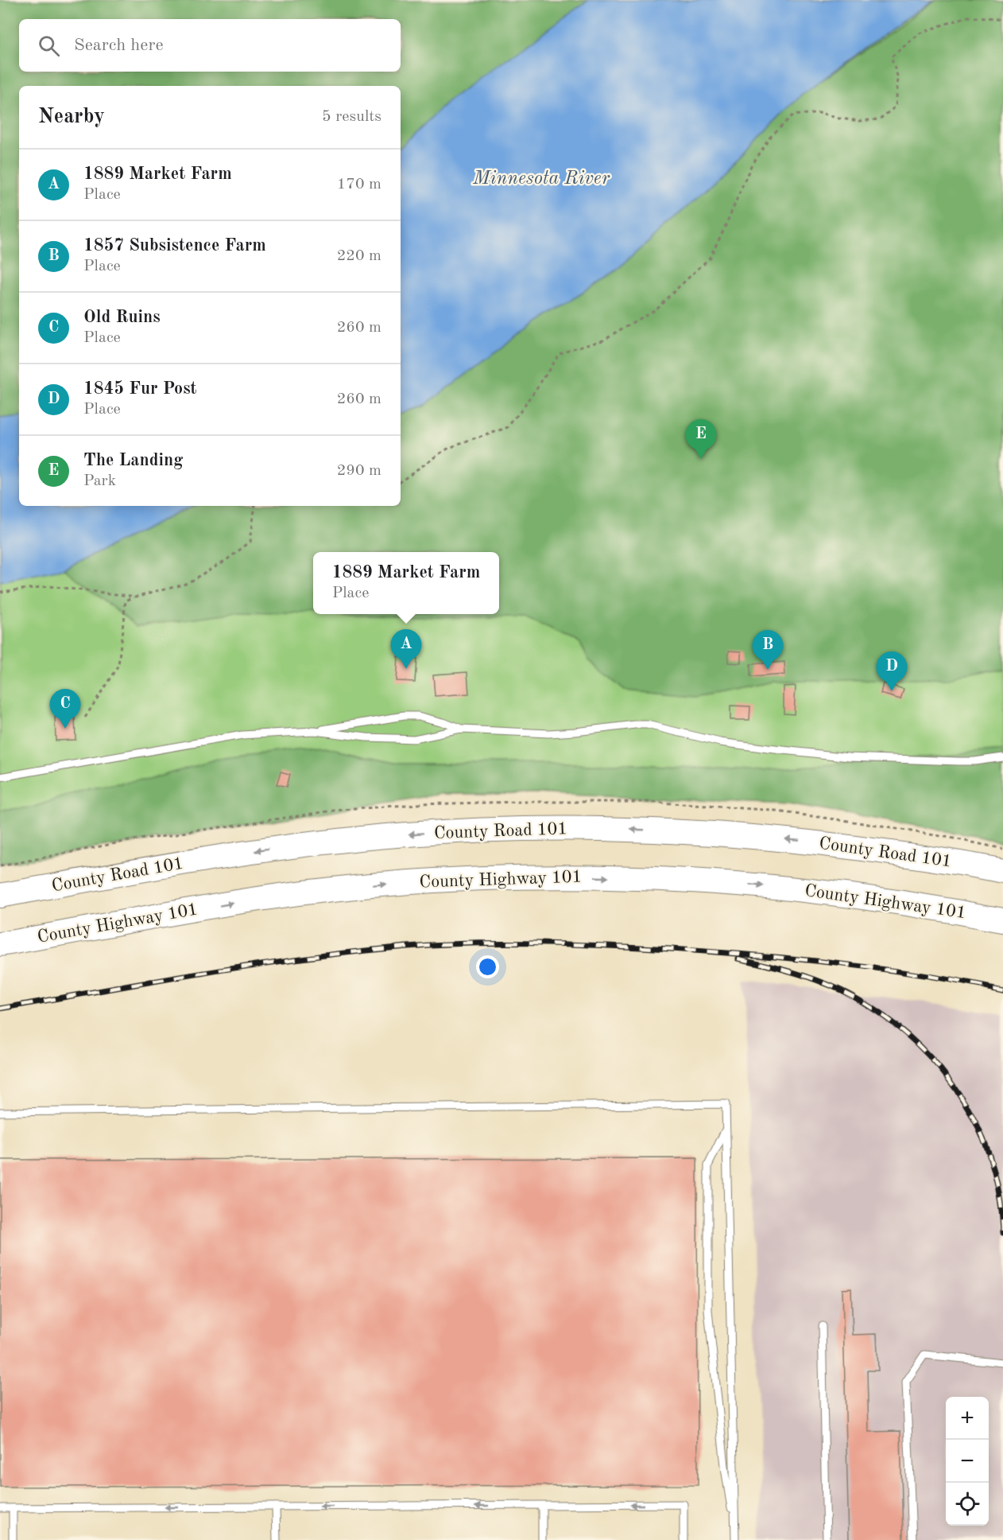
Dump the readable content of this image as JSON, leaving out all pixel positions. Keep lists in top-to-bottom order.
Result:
{
  "streets": {
    "main road": ["County Road 101", "County Highway 101"]
  },
  "one_way": ["County Road 101", "County Highway 101"],
  "water": ["Minnesota River"],
  "page": {
    "search": "Search here",
    "heading": ["Nearby", "5 results"],
    "list": [
      {
        "mark": "A",
        "name": "1889 Market Farm",
        "note": "Place",
        "value": "170 m"
      },
      {
        "mark": "B",
        "name": "1857 Subsistence Farm",
        "note": "Place",
        "value": "220 m"
      },
      {
        "mark": "C",
        "name": "Old Ruins",
        "note": "Place",
        "value": "260 m"
      },
      {
        "mark": "D",
        "name": "1845 Fur Post",
        "note": "Place",
        "value": "260 m"
      },
      {
        "mark": "E",
        "name": "The Landing",
        "note": "Park",
        "value": "290 m"
      }
    ],
    "pins": [
      "E",
      "A",
      "B",
      "D",
      "C"
    ],
    "popup": ["1889 Market Farm", "Place"],
    "map_buttons": ["+", "−"]
  }
}
